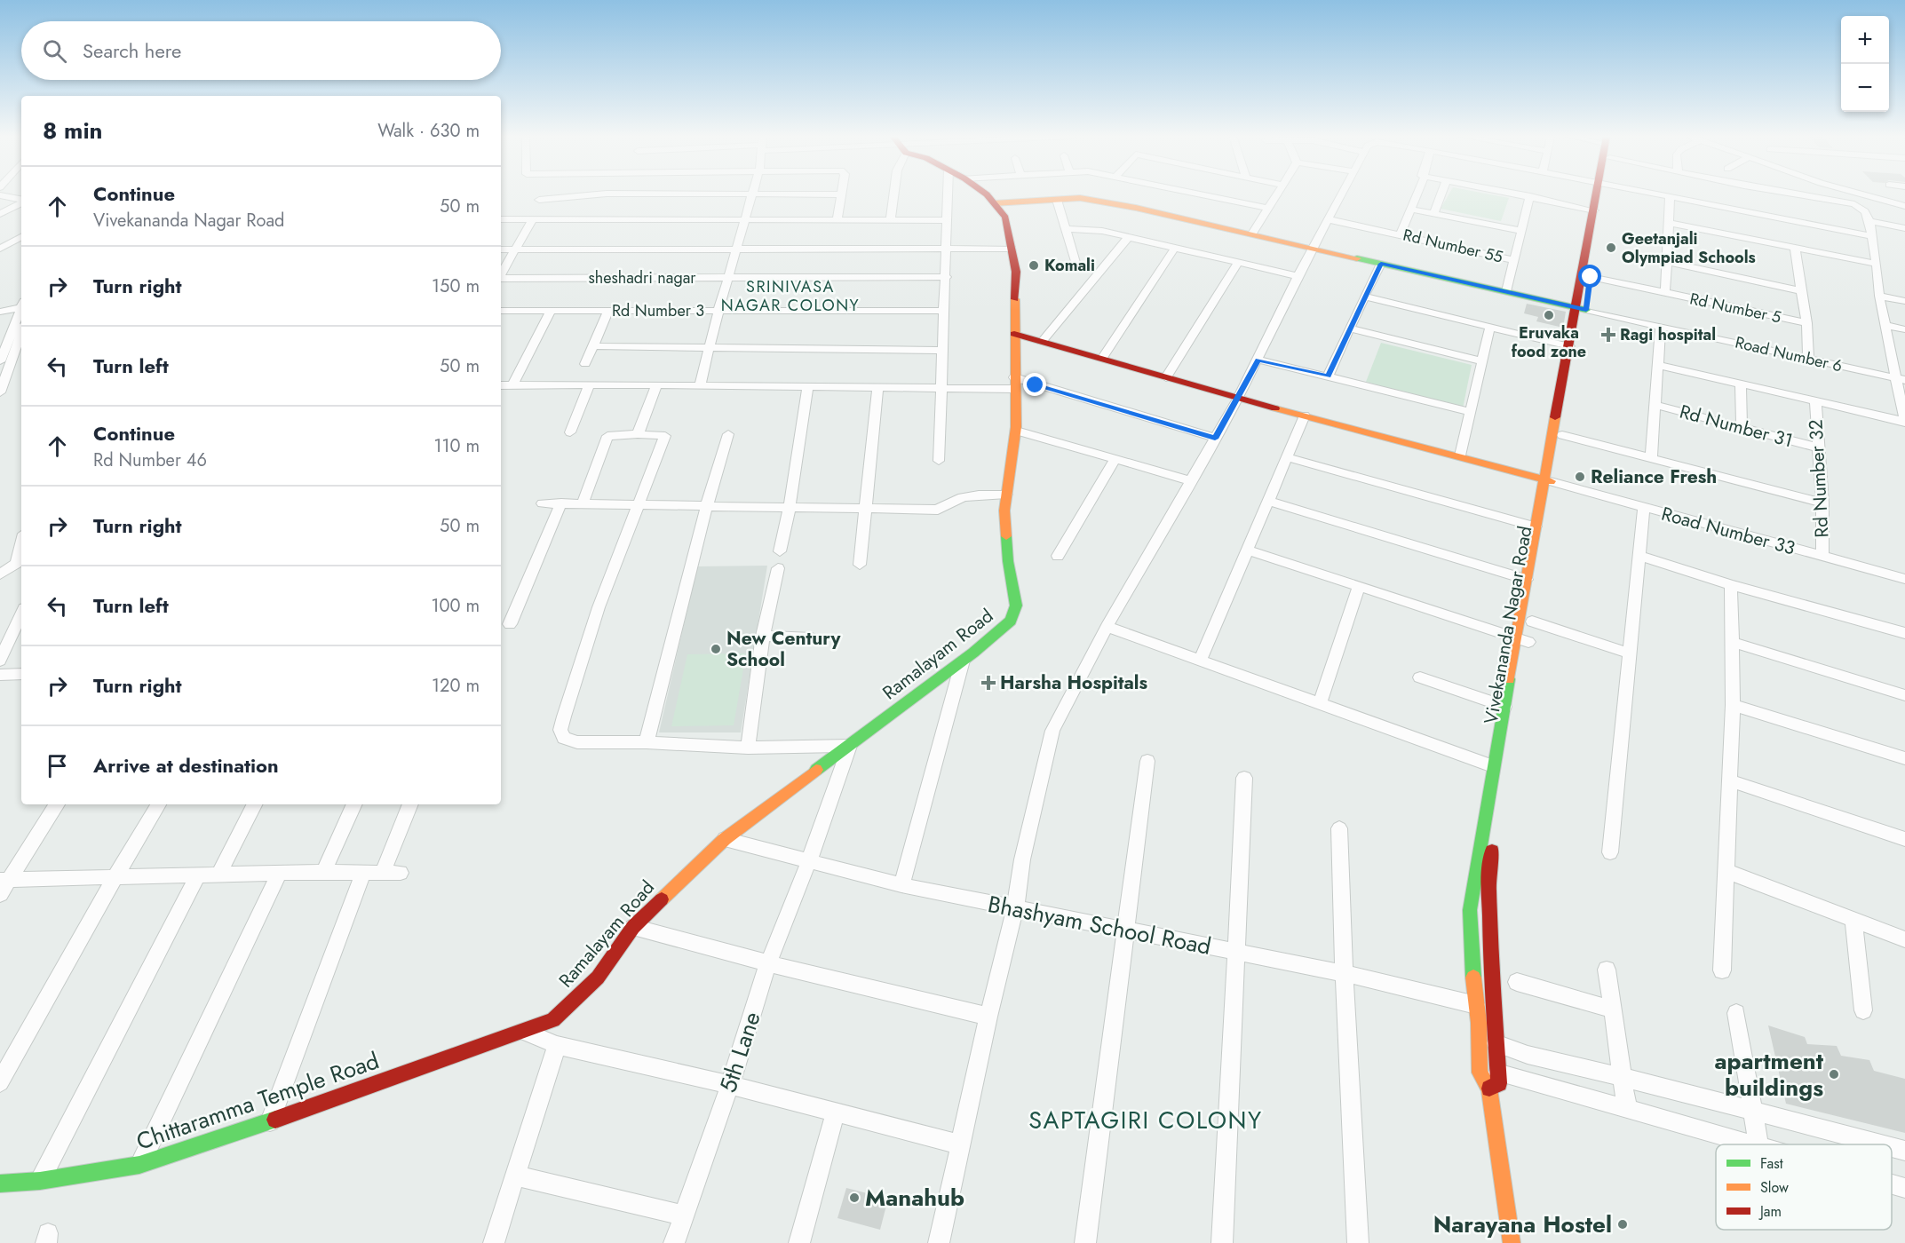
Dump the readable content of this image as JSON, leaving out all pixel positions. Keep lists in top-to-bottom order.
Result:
{
  "streets": {
    "street": [
      "Rd Number 55",
      "sheshadri nagar",
      "Rd Number 5",
      "Rd Number 3",
      "Road Number 6",
      "Rd Number 31",
      "Rd Number 32",
      "Road Number 33",
      "Vivekananda Nagar Road",
      "Ramalayam Road",
      "Bhashyam School Road",
      "5th Lane",
      "Chittaramma Temple Road"
    ]
  },
  "crossings": [
    ["Rd Number 5", "Vivekananda Nagar Road"],
    ["Road Number 6", "Vivekananda Nagar Road"],
    ["Rd Number 31", "Rd Number 32"],
    ["Rd Number 32", "Road Number 33"],
    ["Road Number 33", "Vivekananda Nagar Road"],
    ["Vivekananda Nagar Road", "Bhashyam School Road"],
    ["Ramalayam Road", "Bhashyam School Road"],
    ["Ramalayam Road", "5th Lane"],
    ["Ramalayam Road", "Chittaramma Temple Road"],
    ["Bhashyam School Road", "5th Lane"]
  ],
  "districts": ["SRINIVASA NAGAR COLONY", "SAPTAGIRI COLONY"],
  "places": {
    "other": [
      "Geetanjali Olympiad Schools",
      "Komali",
      "Eruvaka food zone",
      "Reliance Fresh",
      "New Century School",
      "apartment buildings",
      "Manahub",
      "Narayana Hostel"
    ],
    "health": ["Ragi hospital", "Harsha Hospitals"]
  },
  "legend": ["Fast", "Slow", "Jam"],
  "page": {
    "map_buttons": ["+", "−"],
    "search": "Search here",
    "heading": ["8 min", "Walk · 630 m"],
    "list": [
      ["Continue", "Vivekananda Nagar Road", "50 m"],
      ["Turn right", "150 m"],
      ["Turn left", "50 m"],
      ["Continue", "Rd Number 46", "110 m"],
      ["Turn right", "50 m"],
      ["Turn left", "100 m"],
      ["Turn right", "120 m"],
      "Arrive at destination"
    ]
  }
}
